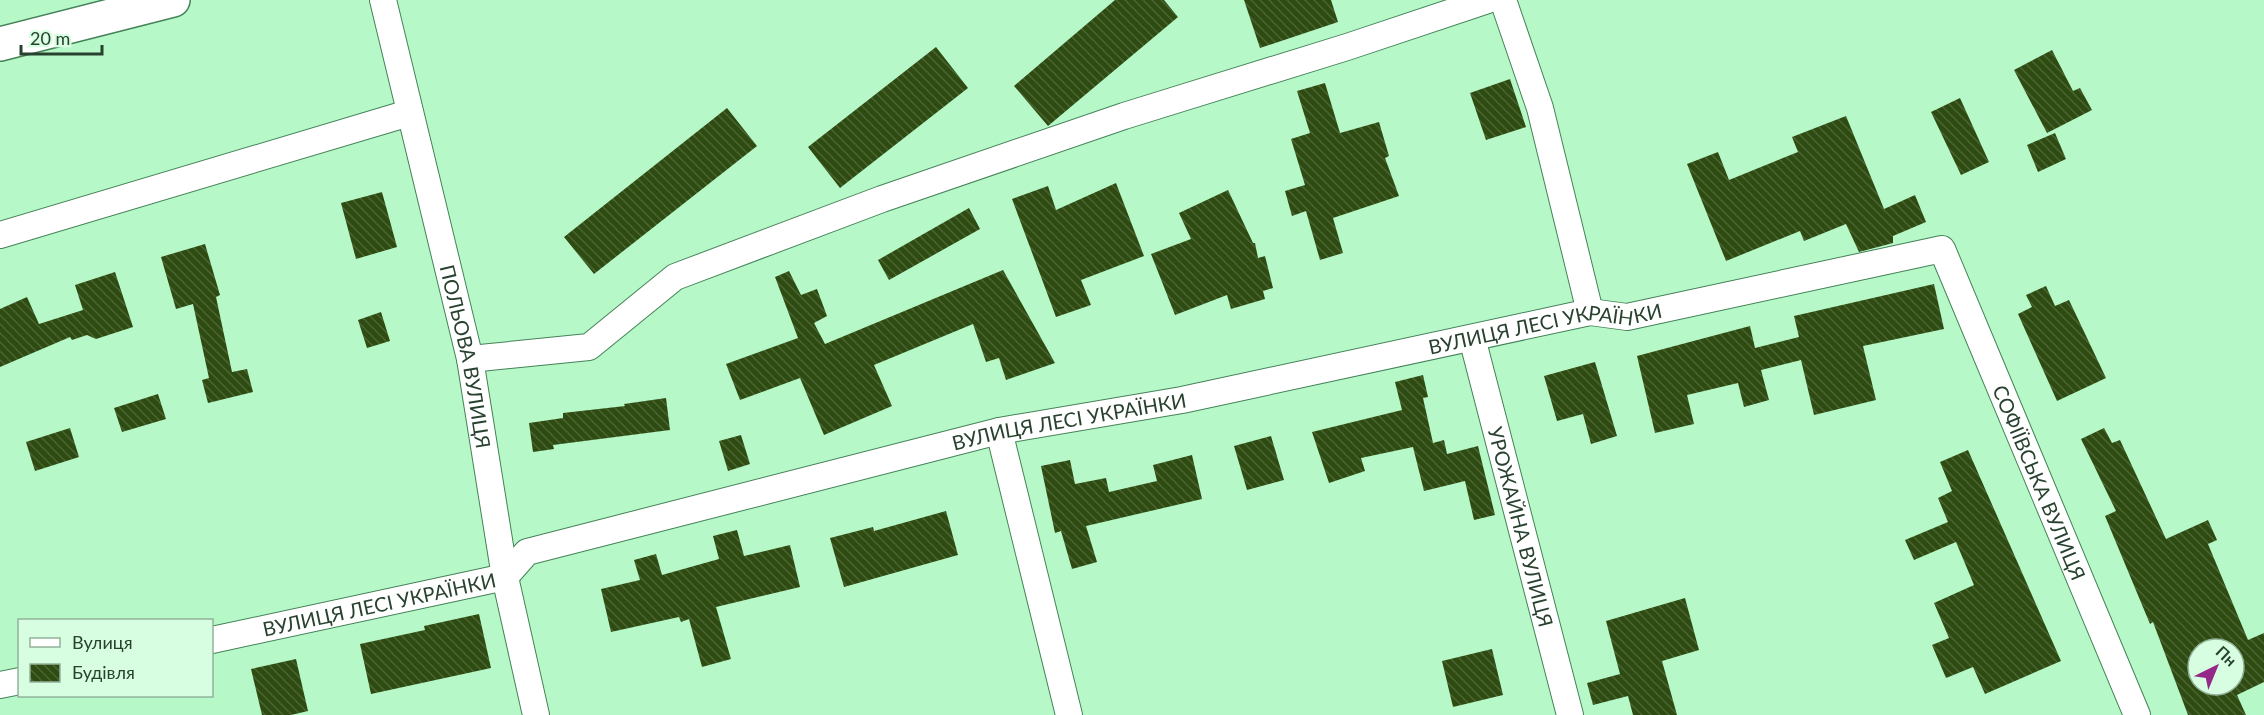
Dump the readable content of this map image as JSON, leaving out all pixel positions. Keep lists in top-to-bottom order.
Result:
{
  "streets": {
    "street": [
      "ВУЛИЦЯ ЛЕСІ УКРАЇНКИ",
      "ПОЛЬОВА ВУЛИЦЯ",
      "СОФІЇВСЬКА ВУЛИЦЯ",
      "УРОЖАЙНА ВУЛИЦЯ"
    ]
  },
  "crossings": [
    ["ВУЛИЦЯ ЛЕСІ УКРАЇНКИ", "ПОЛЬОВА ВУЛИЦЯ"],
    ["ВУЛИЦЯ ЛЕСІ УКРАЇНКИ", "СОФІЇВСЬКА ВУЛИЦЯ"],
    ["ВУЛИЦЯ ЛЕСІ УКРАЇНКИ", "УРОЖАЙНА ВУЛИЦЯ"]
  ],
  "legend": ["Вулиця", "Будівля"],
  "scale_bar": "20 m",
  "north": "top right"
}
